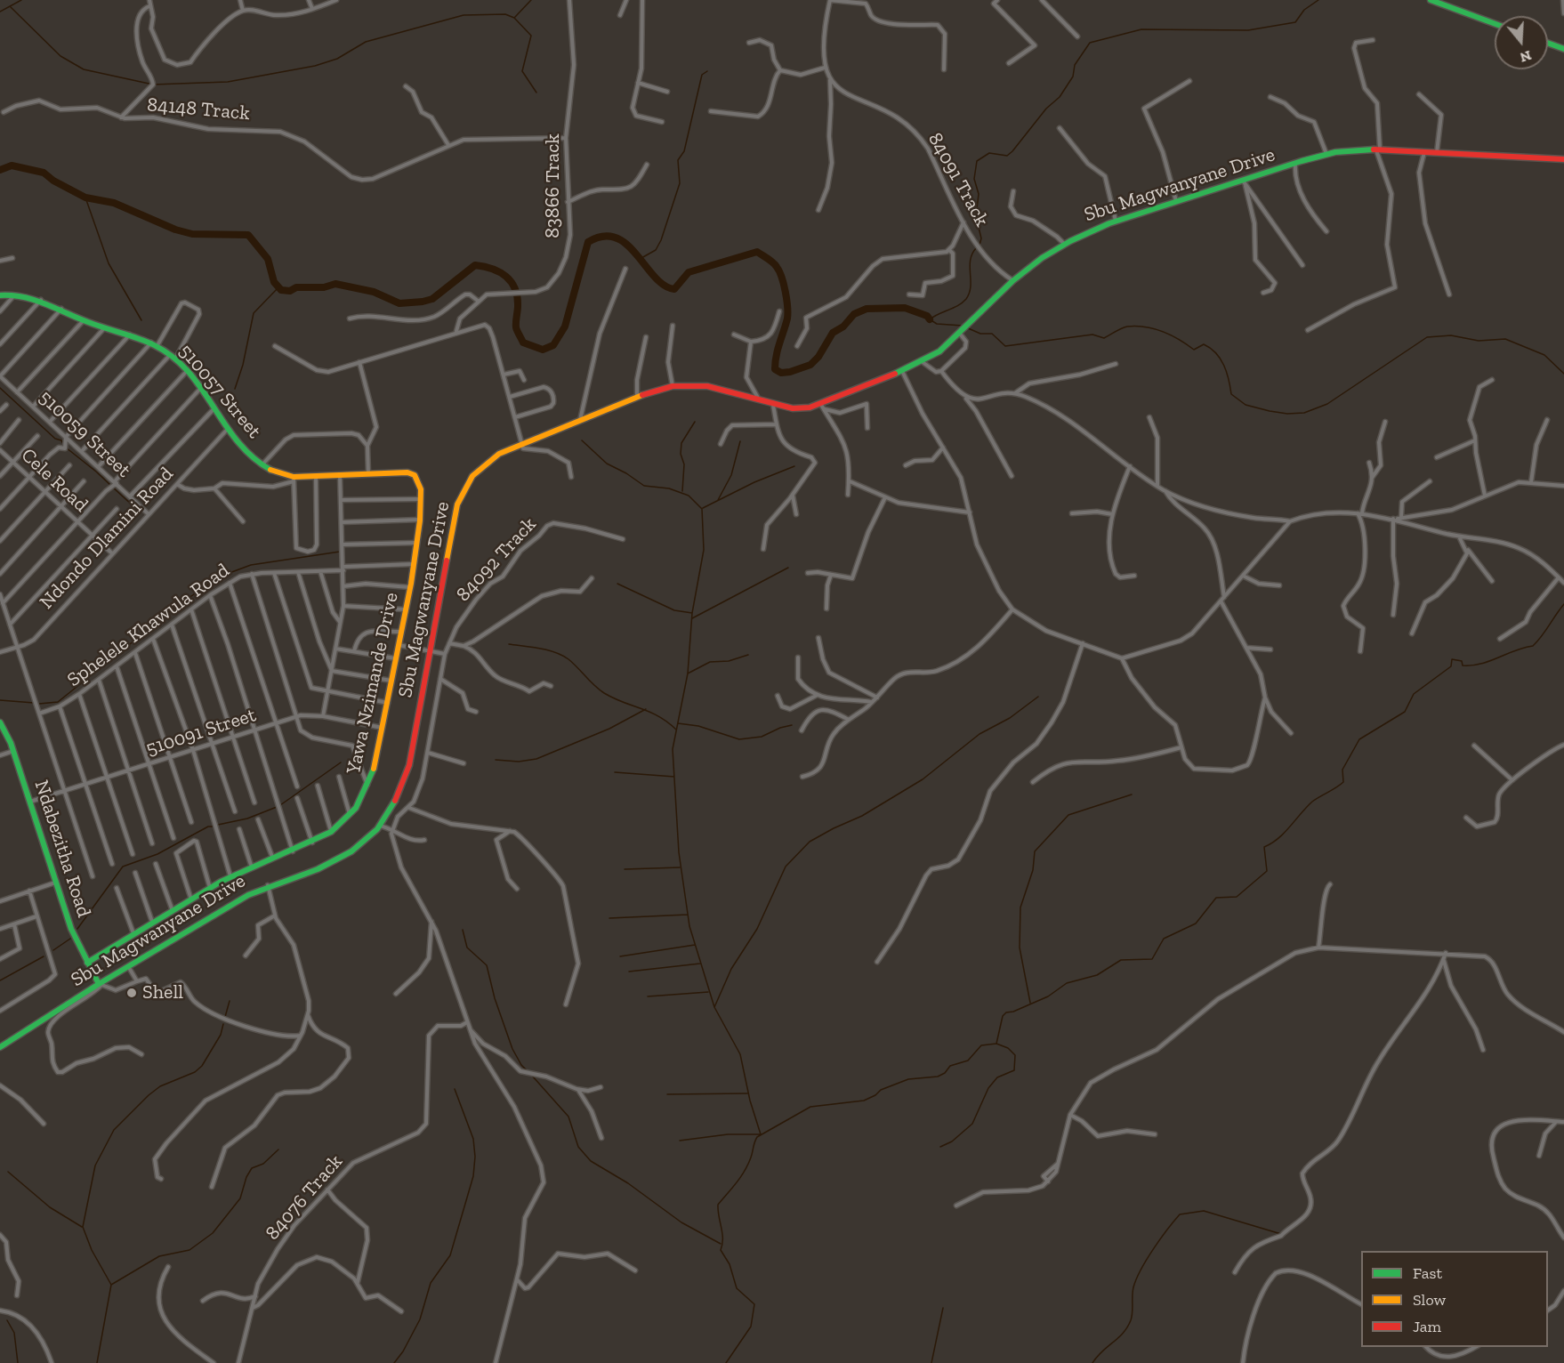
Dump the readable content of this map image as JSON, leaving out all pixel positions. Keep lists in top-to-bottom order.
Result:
{
  "streets": {
    "main road": [
      "Sbu Magwanyane Drive",
      "510057 Street",
      "Yawa Nzimande Drive",
      "Ndabezitha Road"
    ],
    "street": [
      "84148 Track",
      "84091 Track",
      "83866 Track",
      "510059 Street",
      "Cele Road",
      "Ndondo Dlamini Road",
      "84092 Track",
      "Sphelele Khawula Road",
      "510091 Street",
      "84076 Track"
    ]
  },
  "crossings": [
    ["84148 Track", "83866 Track"],
    ["84091 Track", "Sbu Magwanyane Drive"],
    ["Sbu Magwanyane Drive", "Ndabezitha Road"],
    ["510057 Street", "Ndondo Dlamini Road"],
    ["510057 Street", "Yawa Nzimande Drive"],
    ["510059 Street", "Ndondo Dlamini Road"],
    ["Cele Road", "Ndondo Dlamini Road"],
    ["Sphelele Khawula Road", "Yawa Nzimande Drive"],
    ["Yawa Nzimande Drive", "510091 Street"],
    ["Yawa Nzimande Drive", "Ndabezitha Road"],
    ["510091 Street", "Ndabezitha Road"]
  ],
  "places": ["Shell"],
  "legend": ["Fast", "Slow", "Jam"],
  "north": "bottom"
}
